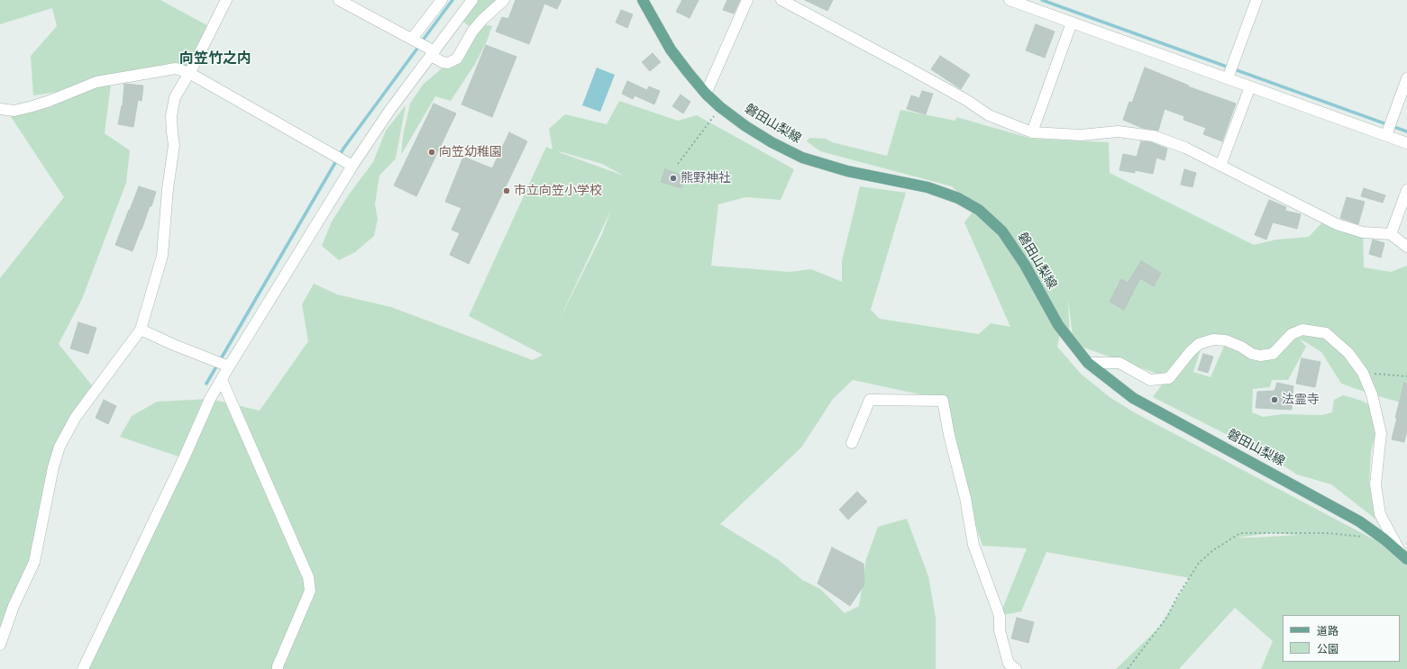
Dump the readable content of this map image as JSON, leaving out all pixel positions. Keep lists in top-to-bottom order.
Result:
{
  "streets": {
    "main road": ["磐田山梨線"]
  },
  "districts": ["向笠竹之内"],
  "places": [
    "向笠幼稚園",
    "熊野神社",
    "市立向笠小学校",
    "法霊寺"
  ],
  "legend": ["道路", "公園"]
}
